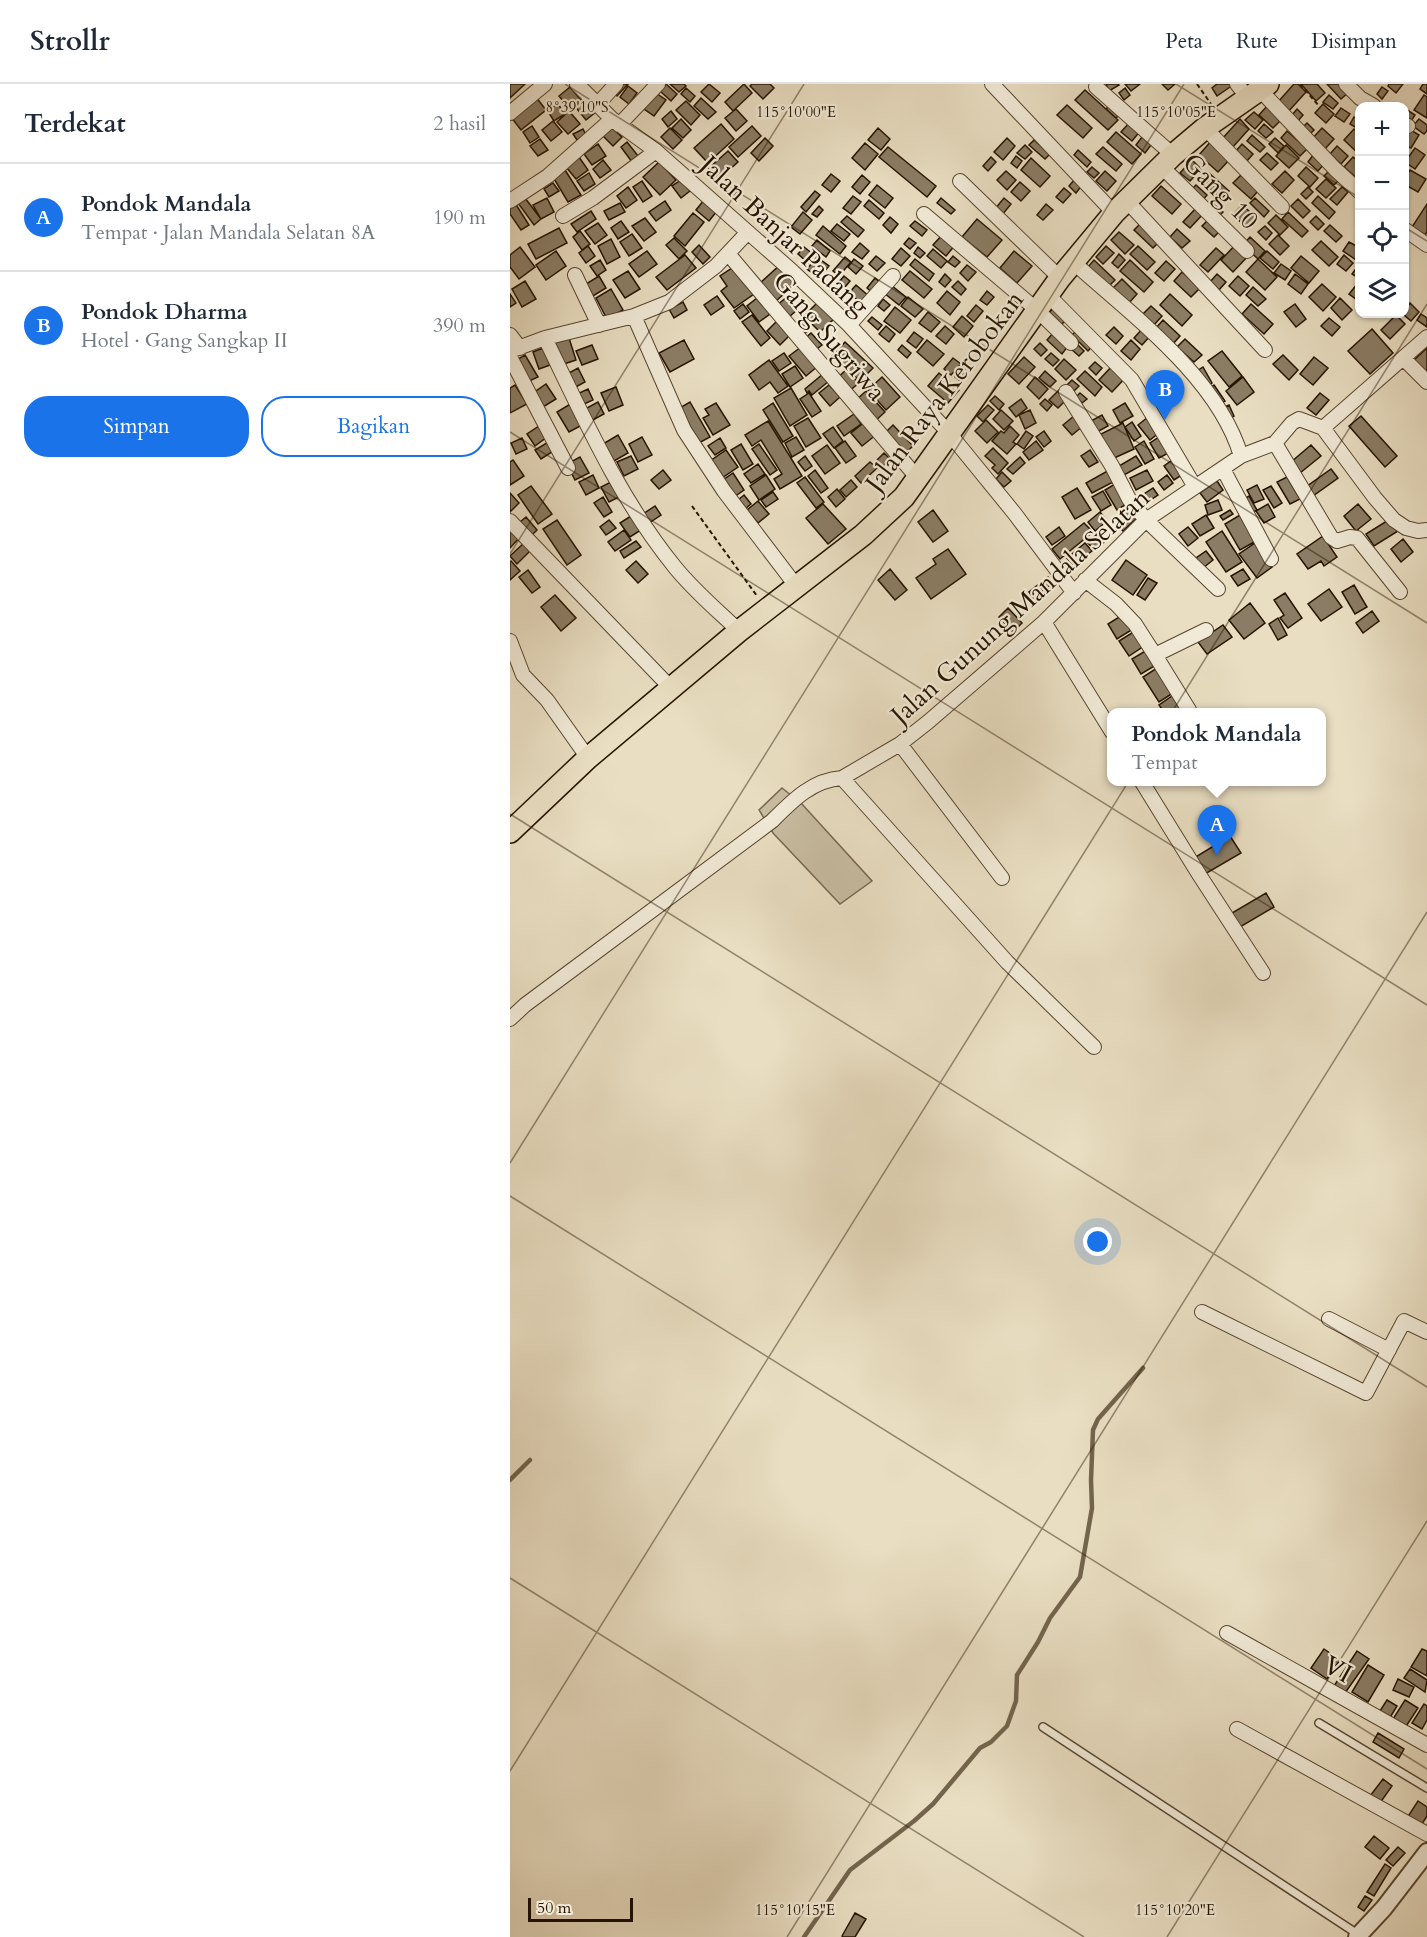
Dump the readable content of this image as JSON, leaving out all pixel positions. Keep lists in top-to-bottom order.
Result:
{
  "streets": {
    "main road": ["Jalan Raya Kerobokan"],
    "street": [
      "Gang 10",
      "Jalan Banjar Padang",
      "Gang Sugriwa",
      "Jalan Gunung Mandala Selatan",
      "VI"
    ]
  },
  "crossings": [
    ["Gang 10", "Jalan Raya Kerobokan"],
    ["Jalan Banjar Padang", "Jalan Raya Kerobokan"],
    ["Jalan Banjar Padang", "Jalan Gunung Mandala Selatan"]
  ],
  "scale_bar": "50 m",
  "page": {
    "header": "Strollr",
    "nav": ["Peta", "Rute", "Disimpan"],
    "heading": ["Terdekat", "2 hasil"],
    "map_buttons": ["+", "−"],
    "list": [
      {
        "mark": "A",
        "name": "Pondok Mandala",
        "note": "Tempat · Jalan Mandala Selatan 8A",
        "value": "190 m"
      },
      {
        "mark": "B",
        "name": "Pondok Dharma",
        "note": "Hotel · Gang Sangkap II",
        "value": "390 m"
      }
    ],
    "pins": ["B", "A"],
    "buttons": ["Simpan", "Bagikan"],
    "popup": ["Pondok Mandala", "Tempat"],
    "scale": "50 m"
  },
  "coordinates": [
    "8°39'10\"S",
    "115°10'00\"E",
    "115°10'05\"E",
    "115°10'15\"E",
    "115°10'20\"E"
  ]
}
